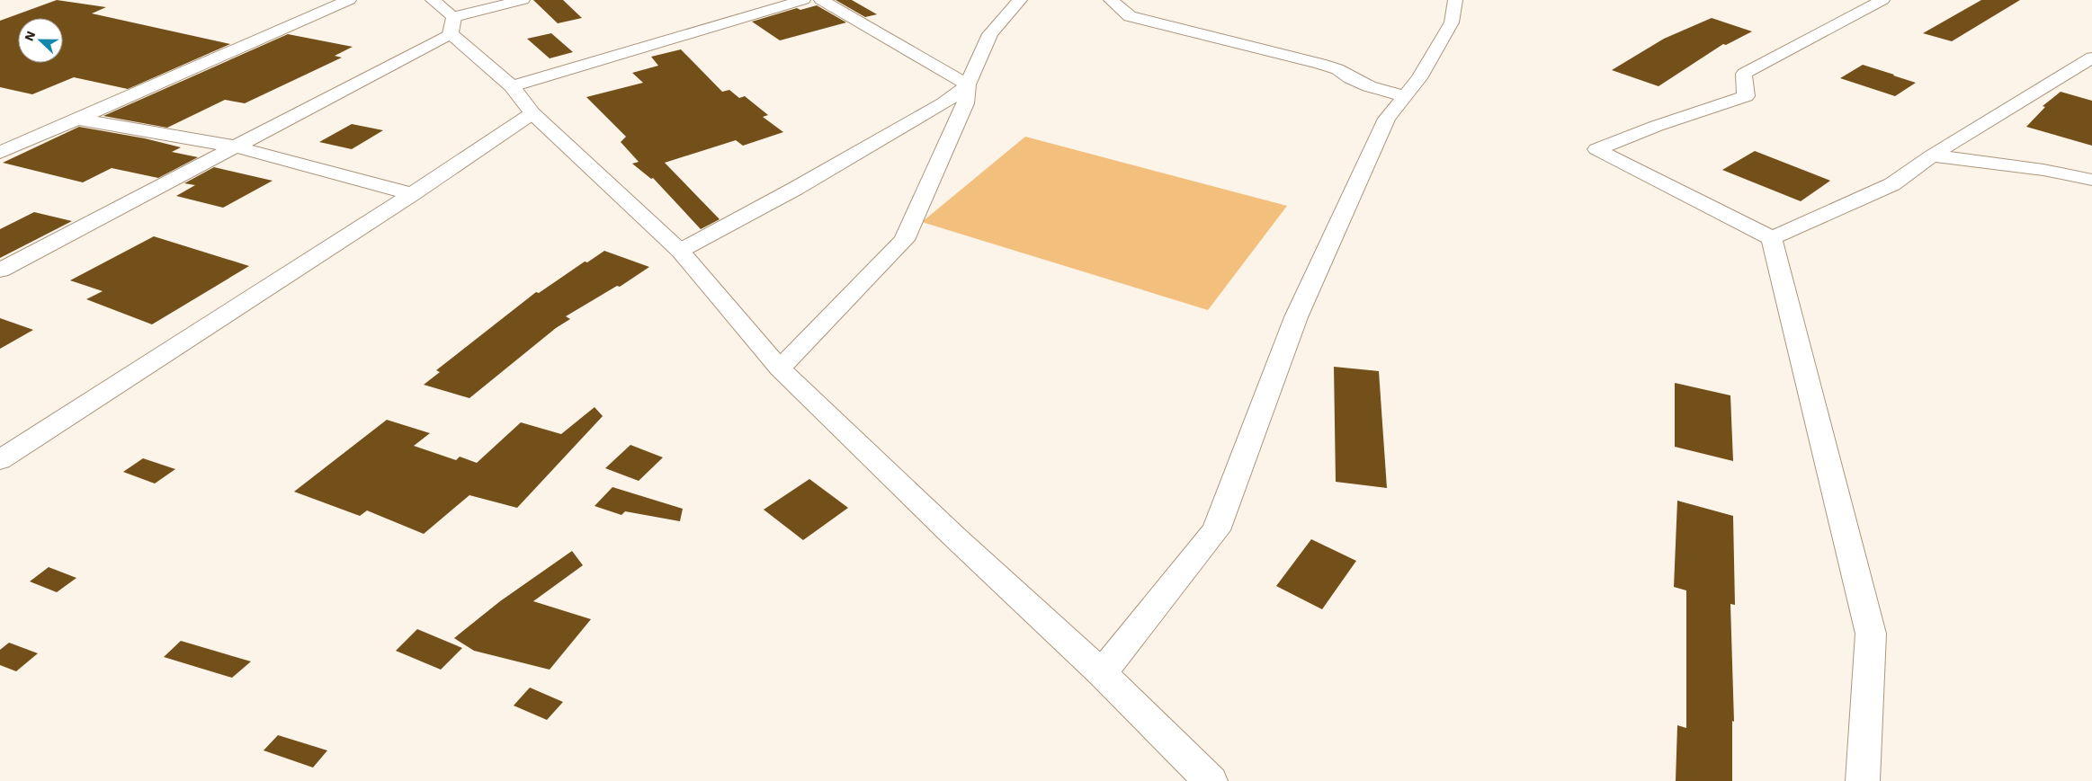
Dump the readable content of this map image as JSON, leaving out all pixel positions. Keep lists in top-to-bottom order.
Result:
{
  "north": "left"
}
